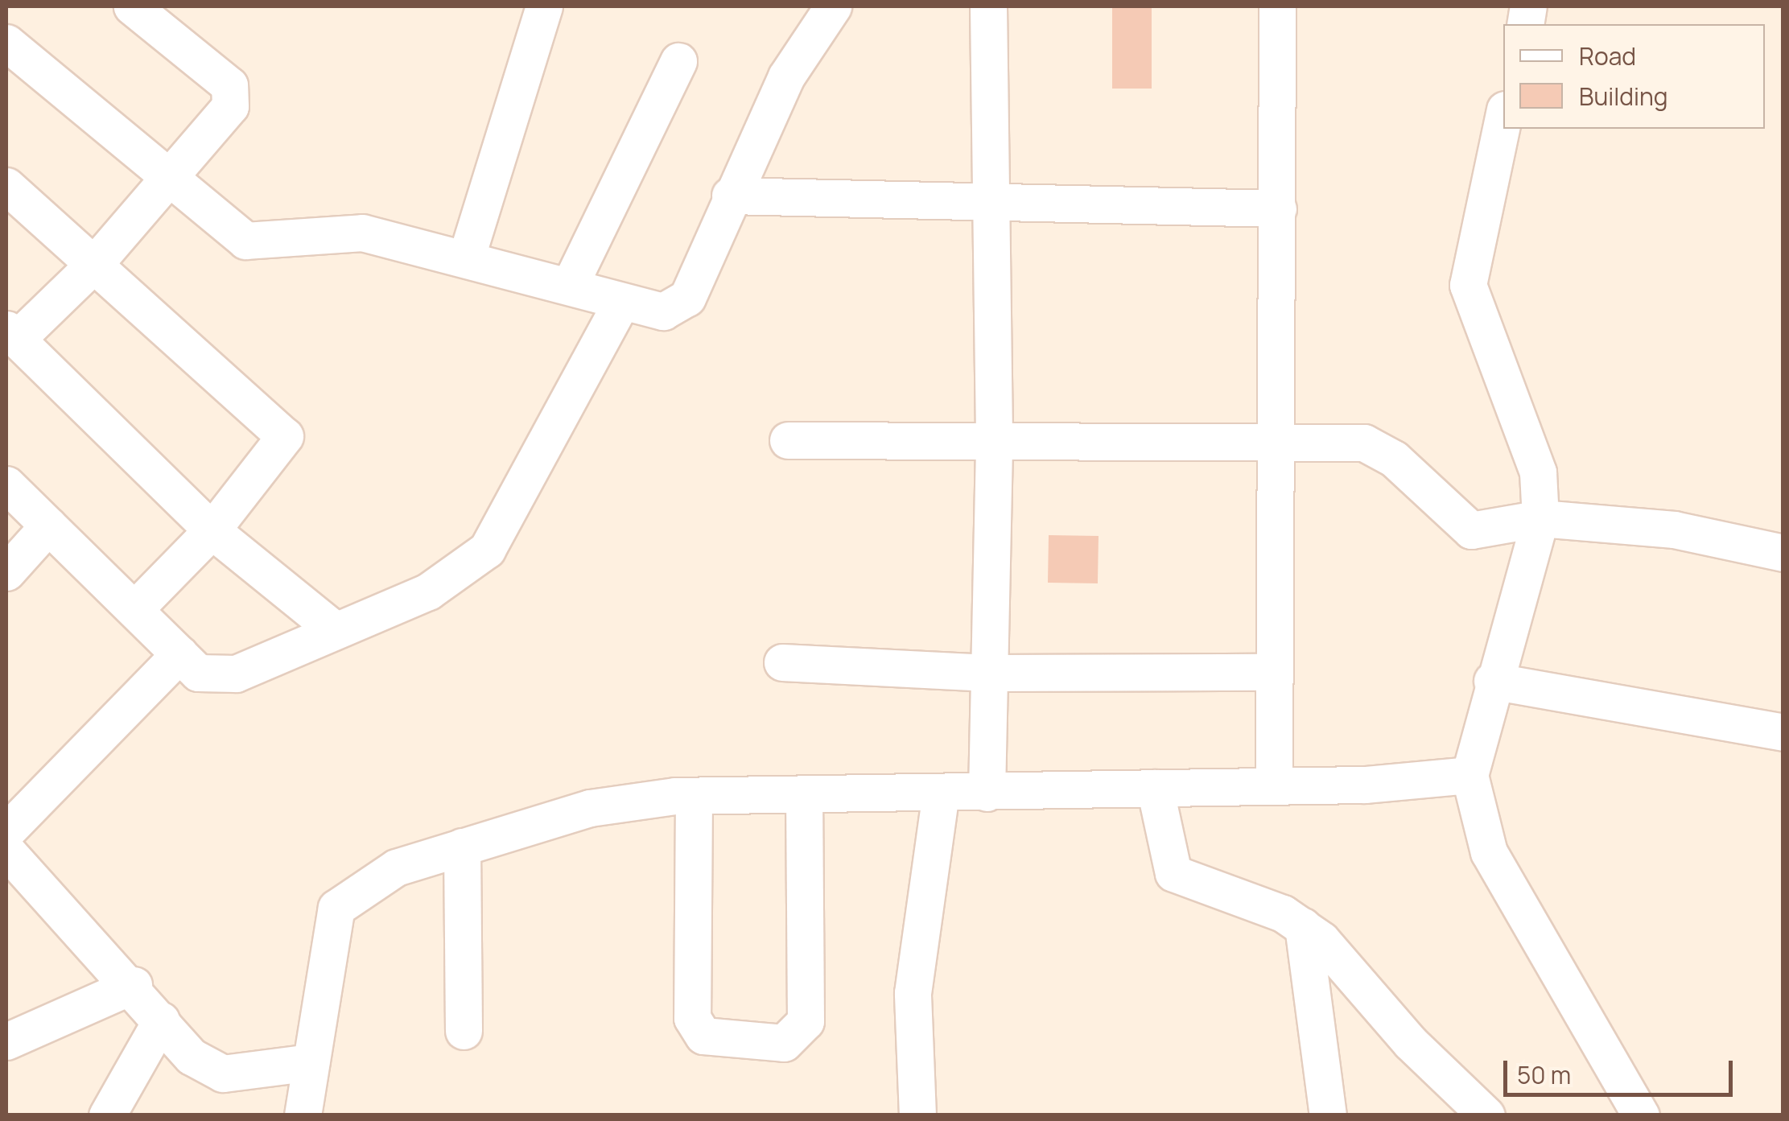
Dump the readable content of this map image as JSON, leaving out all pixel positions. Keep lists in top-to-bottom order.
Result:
{
  "legend": ["Road", "Building"],
  "scale_bar": "50 m"
}
